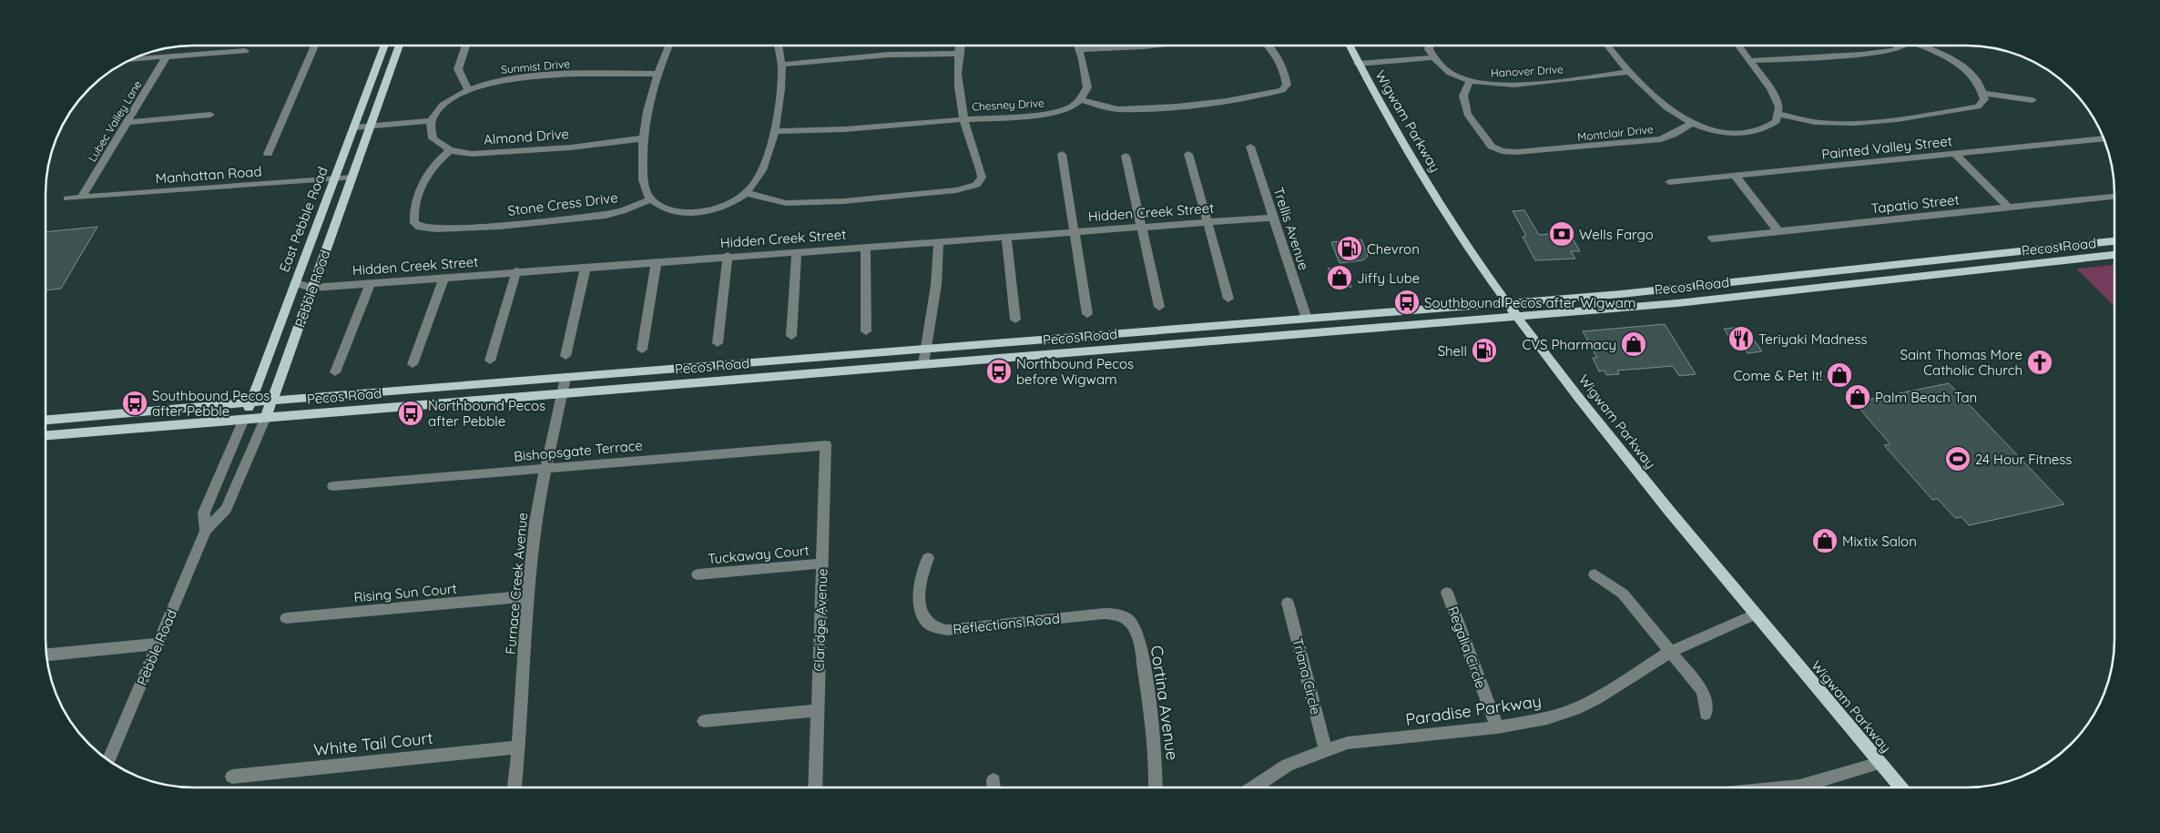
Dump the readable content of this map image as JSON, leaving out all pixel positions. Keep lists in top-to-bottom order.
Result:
{
  "streets": {
    "main road": [
      "Wigwam Parkway",
      "East Pebble Road",
      "Pecos Road",
      "Pebble Road"
    ],
    "street": [
      "Sunmist Drive",
      "Hanover Drive",
      "Chesney Drive",
      "Lubec Valley Lane",
      "Montclair Drive",
      "Almond Drive",
      "Painted Valley Street",
      "Manhattan Road",
      "Stone Cress Drive",
      "Tapatio Street",
      "Hidden Creek Street",
      "Trellis Avenue",
      "Bishopsgate Terrace",
      "Tuckaway Court",
      "Furnace Creek Avenue",
      "Rising Sun Court",
      "Claridge Avenue",
      "Reflections Road",
      "Regalia Circle",
      "Triana Circle",
      "Cortina Avenue",
      "Paradise Parkway",
      "White Tail Court"
    ]
  },
  "crossings": [
    ["Sunmist Drive", "Almond Drive"],
    ["Hanover Drive", "Montclair Drive"],
    ["Lubec Valley Lane", "Manhattan Road"],
    ["Wigwam Parkway", "Pecos Road"],
    ["Wigwam Parkway", "Paradise Parkway"],
    ["Almond Drive", "Stone Cress Drive"],
    ["Manhattan Road", "East Pebble Road"],
    ["Manhattan Road", "Pebble Road"],
    ["Hidden Creek Street", "East Pebble Road"],
    ["Hidden Creek Street", "Trellis Avenue"],
    ["Hidden Creek Street", "Pebble Road"],
    ["East Pebble Road", "Pecos Road"],
    ["East Pebble Road", "Pebble Road"],
    ["Trellis Avenue", "Pecos Road"],
    ["Pecos Road", "Pebble Road"],
    ["Pecos Road", "Furnace Creek Avenue"],
    ["Bishopsgate Terrace", "Furnace Creek Avenue"],
    ["Bishopsgate Terrace", "Claridge Avenue"],
    ["Tuckaway Court", "Claridge Avenue"],
    ["Furnace Creek Avenue", "Rising Sun Court"],
    ["Furnace Creek Avenue", "White Tail Court"],
    ["Reflections Road", "Cortina Avenue"],
    ["Regalia Circle", "Paradise Parkway"],
    ["Triana Circle", "Paradise Parkway"]
  ],
  "places": {
    "bank": ["Wells Fargo"],
    "fuel station": ["Chevron", "Shell"],
    "shop": [
      "Jiffy Lube",
      "CVS Pharmacy",
      "Come & Pet It!",
      "Palm Beach Tan",
      "Mixtix Salon"
    ],
    "bus stop": [
      "Southbound Pecos after Wigwam",
      "Northbound Pecos before Wigwam",
      "Southbound Pecos after Pebble",
      "Northbound Pecos after Pebble"
    ],
    "restaurant": ["Teriyaki Madness"],
    "church": ["Saint Thomas More Catholic Church"],
    "sports": ["24 Hour Fitness"]
  }
}
